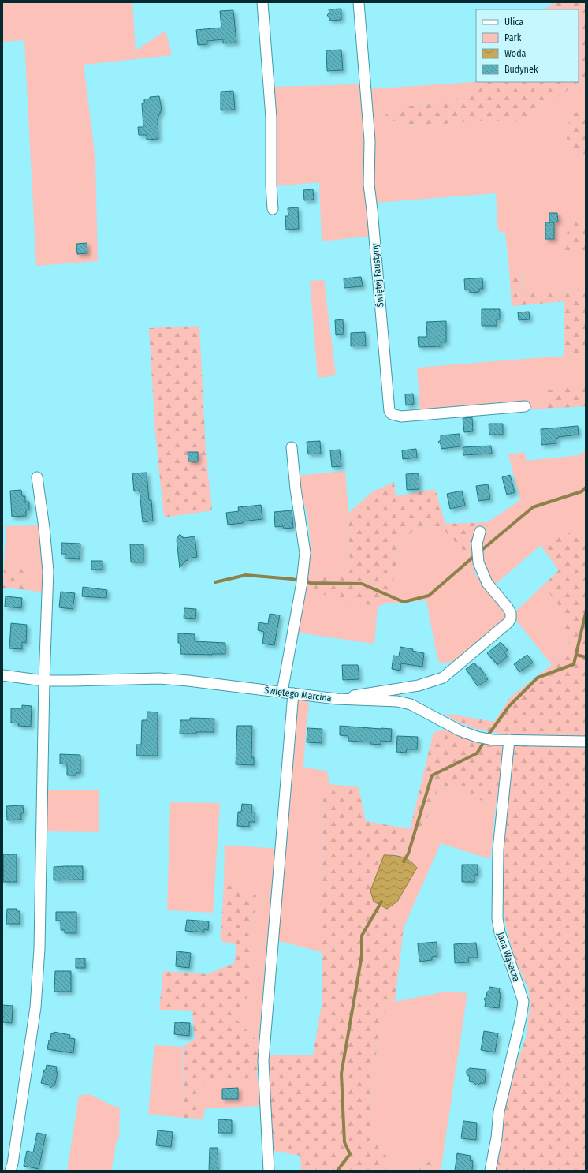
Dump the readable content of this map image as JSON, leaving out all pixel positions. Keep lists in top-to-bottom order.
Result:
{
  "streets": {
    "street": ["Świętej Faustyny", "Świętego Marcina", "Jana Wąsacza"]
  },
  "crossings": [
    ["Świętego Marcina", "Jana Wąsacza"]
  ],
  "legend": [
    "Ulica",
    "Park",
    "Woda",
    "Budynek"
  ]
}
